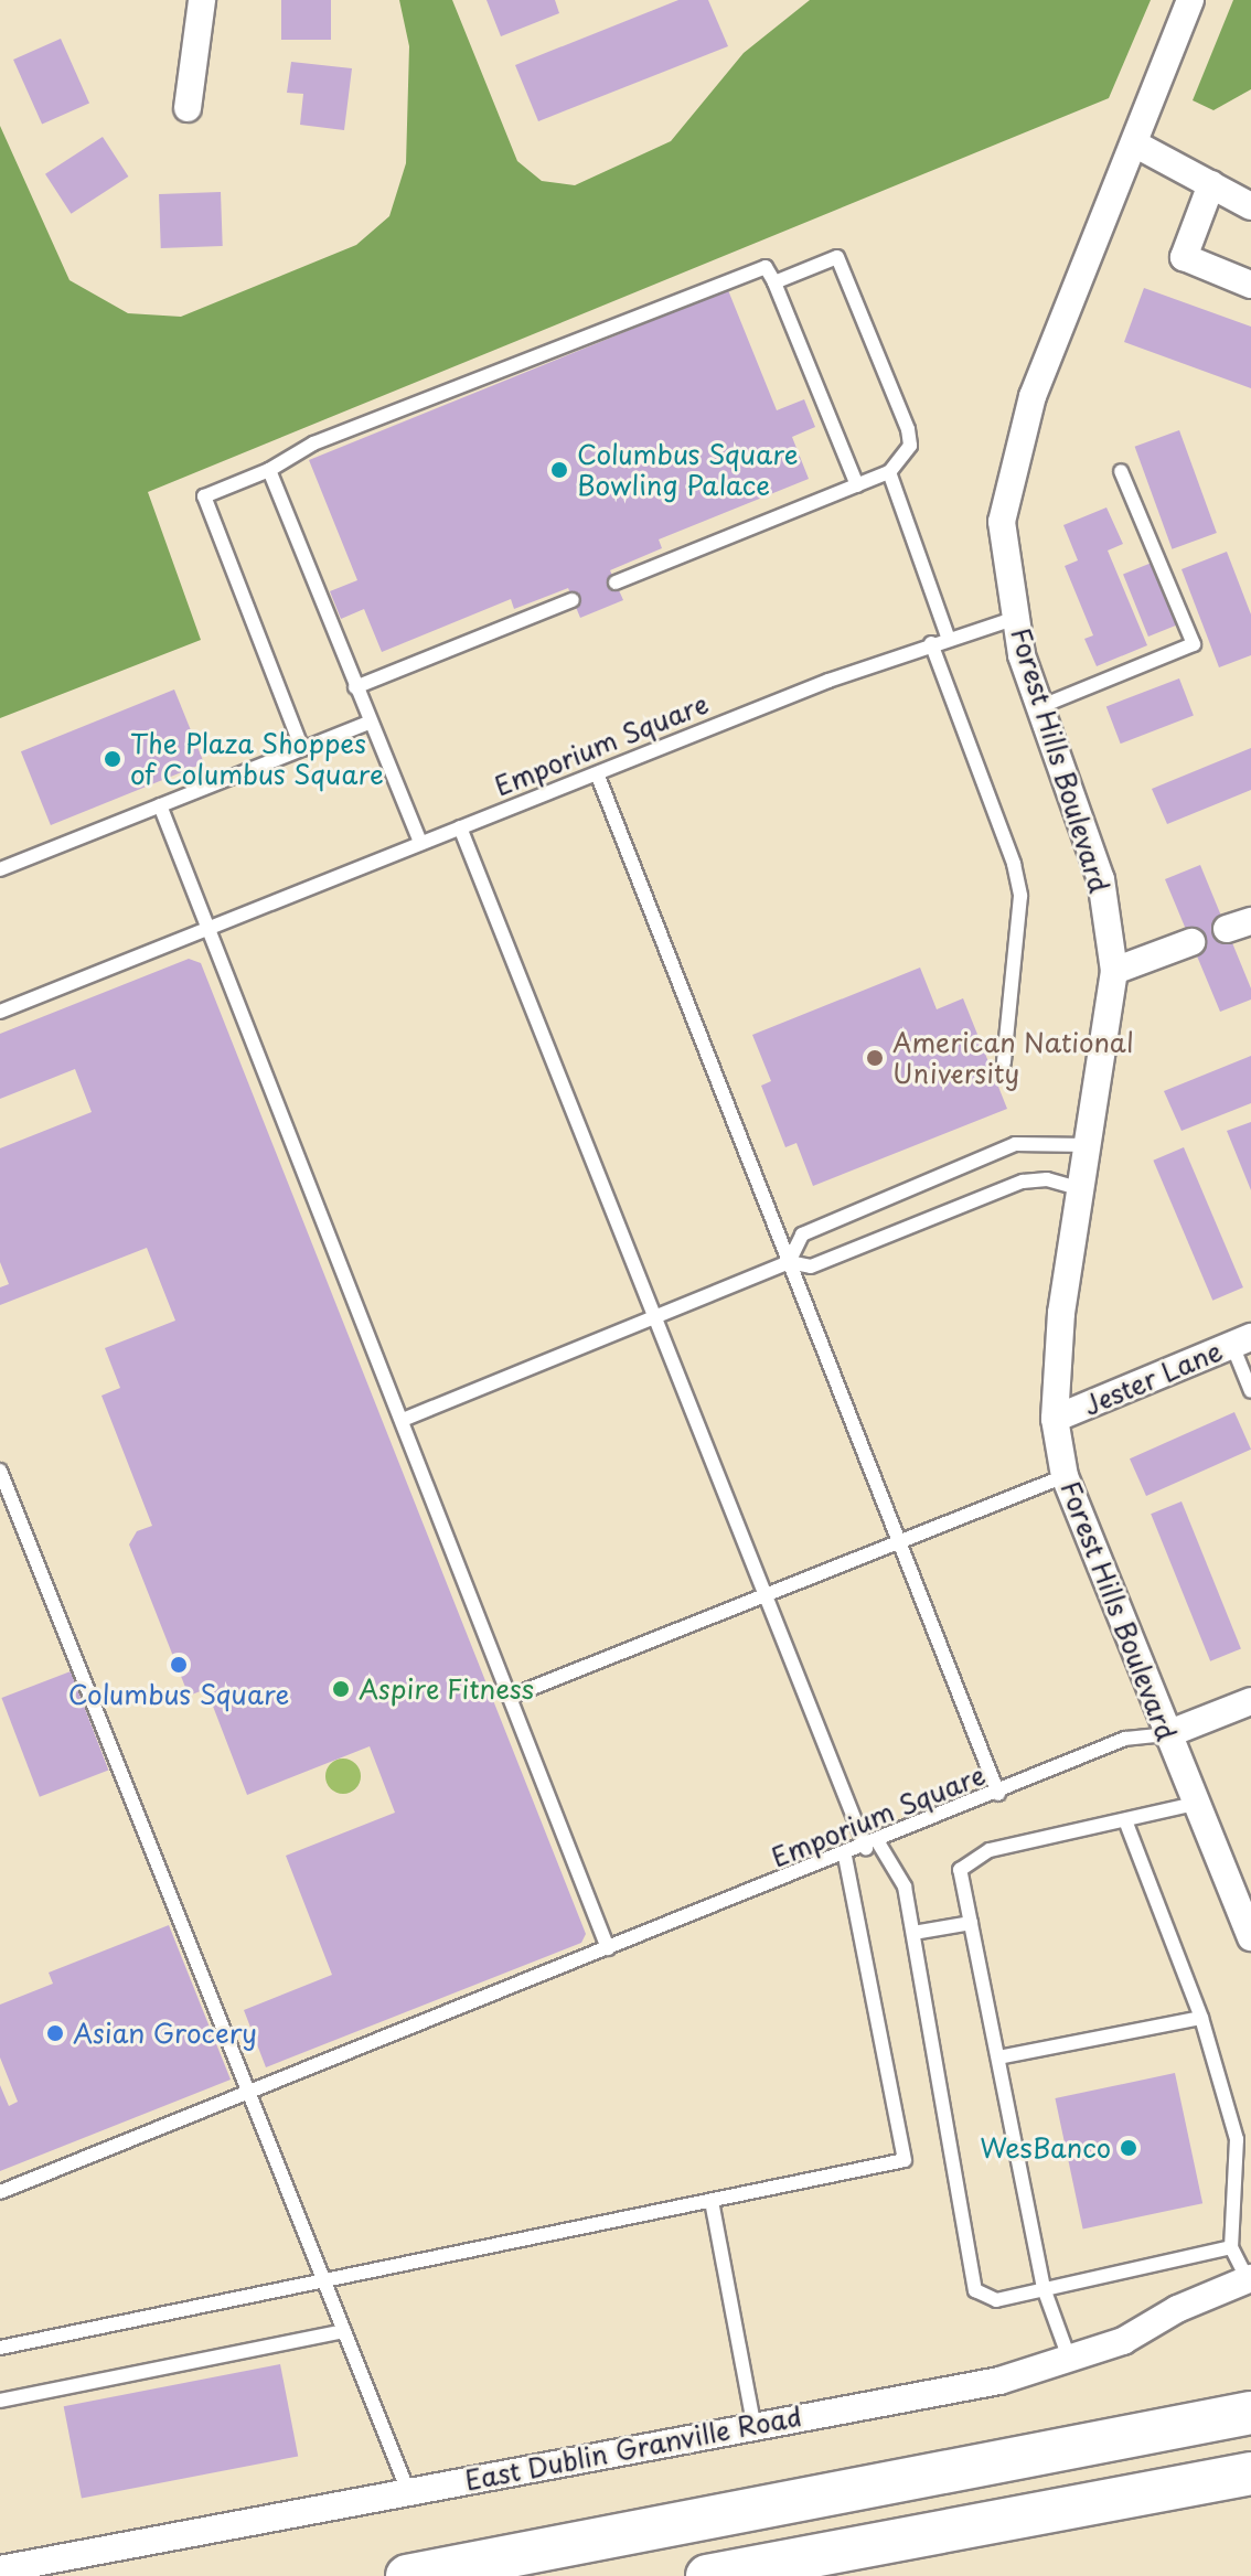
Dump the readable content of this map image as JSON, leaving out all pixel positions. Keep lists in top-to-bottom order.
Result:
{
  "streets": {
    "street": ["Forest Hills Boulevard", "Jester Lane", "East Dublin Granville Road"],
    "lane": ["Emporium Square"]
  },
  "crossings": [
    ["Emporium Square", "Forest Hills Boulevard"],
    ["Forest Hills Boulevard", "Jester Lane"]
  ],
  "places": [
    "Columbus Square Bowling Palace",
    "The Plaza Shoppes of Columbus Square",
    "American National University",
    "Columbus Square",
    "Aspire Fitness",
    "Asian Grocery",
    "WesBanco"
  ]
}
